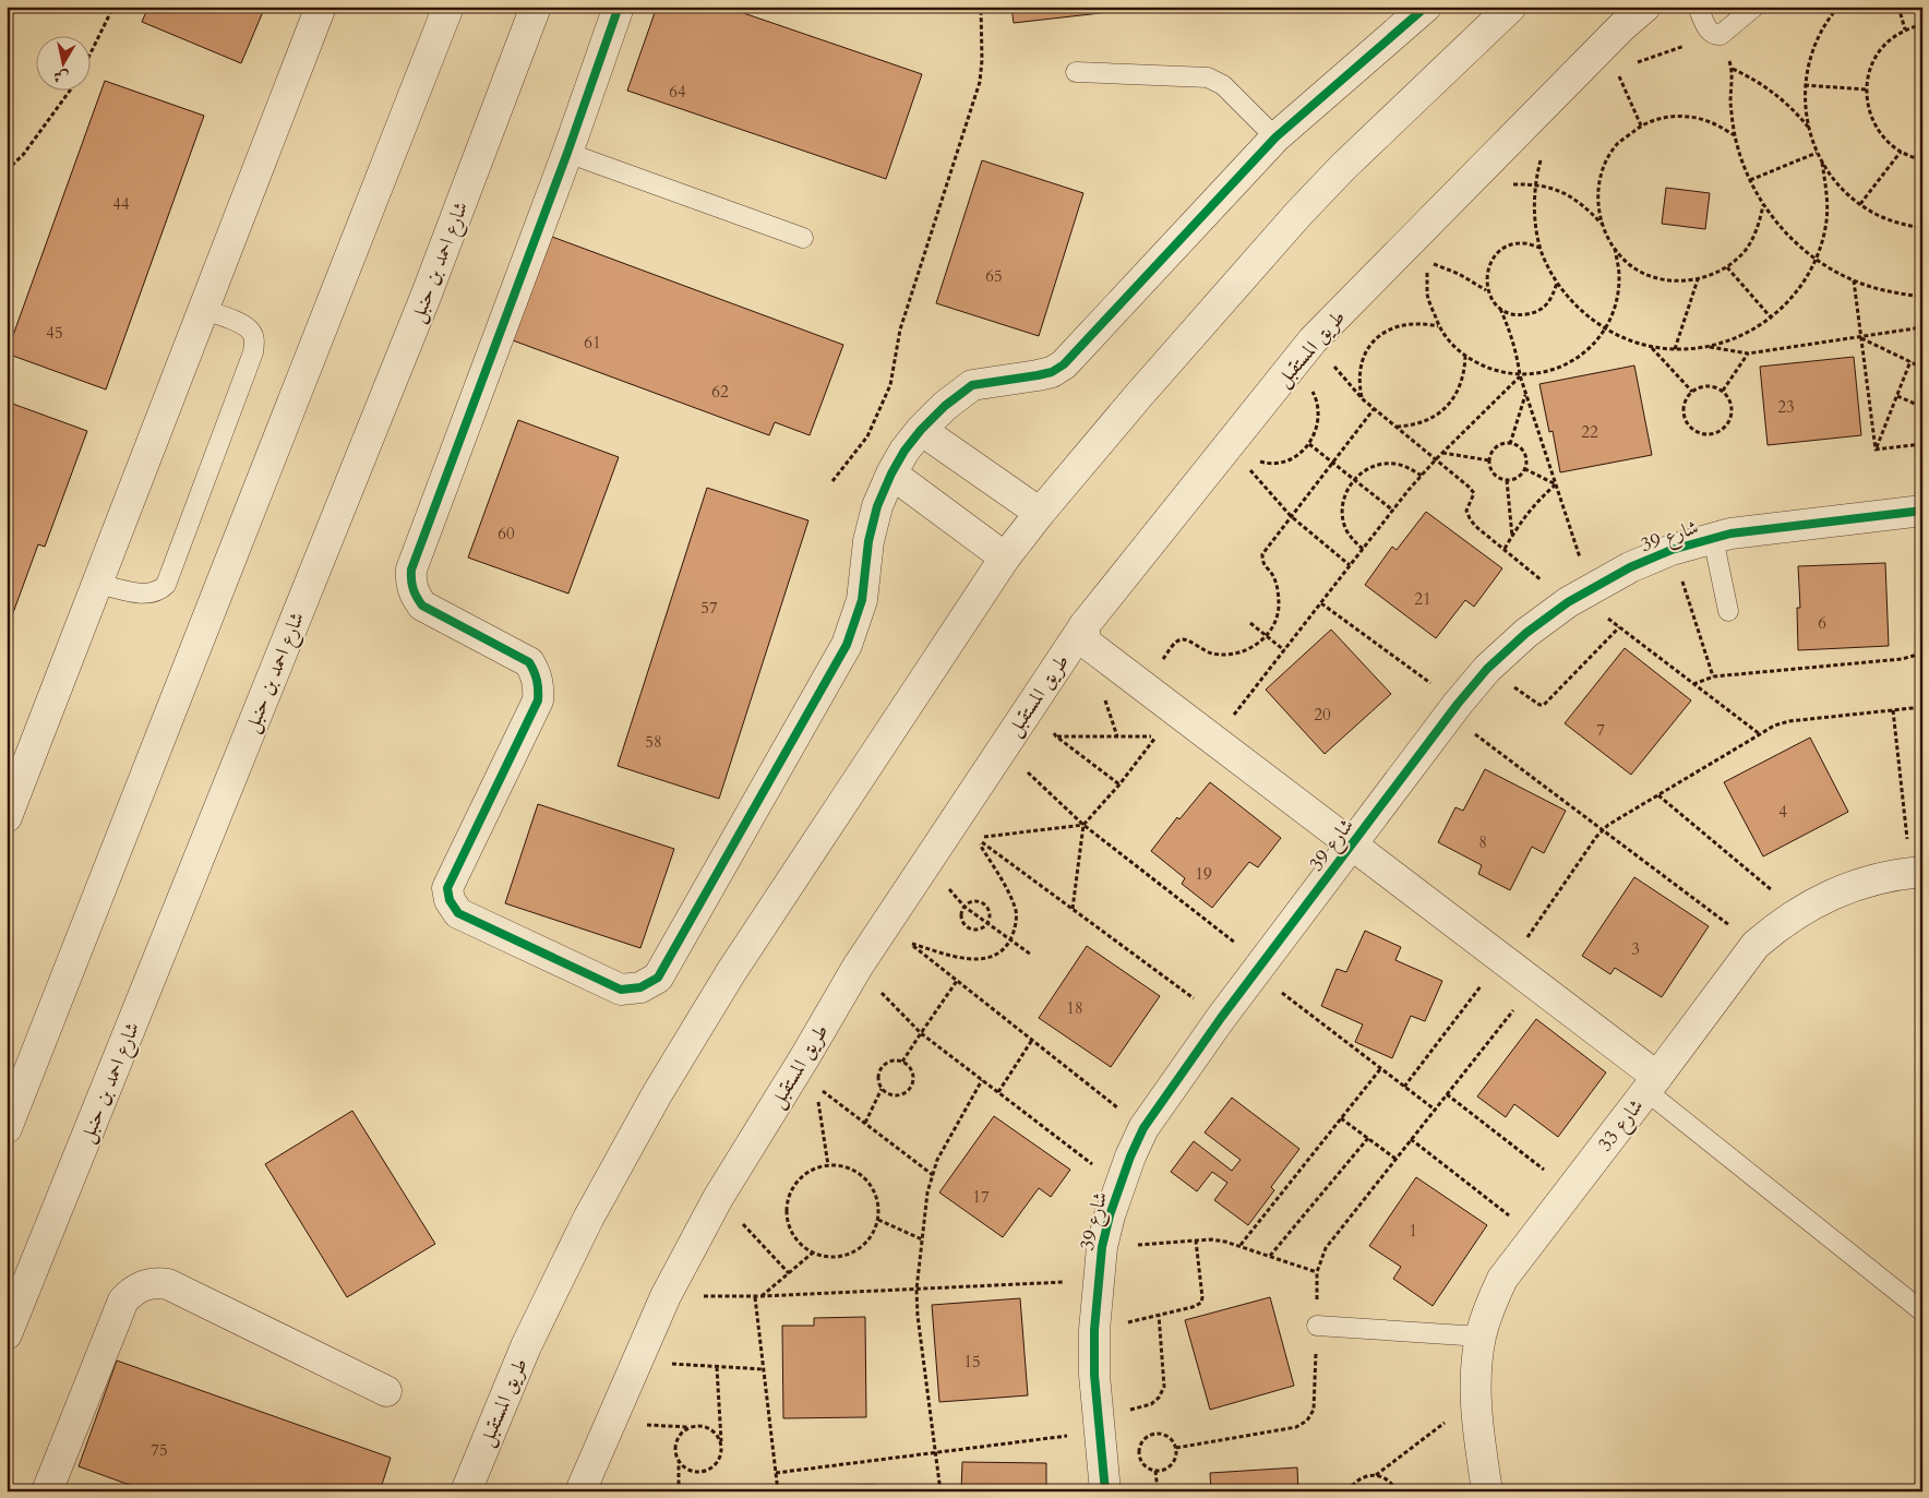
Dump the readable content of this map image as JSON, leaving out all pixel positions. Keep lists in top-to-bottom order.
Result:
{
  "streets": {
    "street": [
      "شارع احمد بن حنبل",
      "طريق المستقبل",
      "شارع 39",
      "شارع 33"
    ]
  },
  "house_numbers": [
    "64",
    "44",
    "65",
    "45",
    "61",
    "62",
    "23",
    "22",
    "60",
    "21",
    "57",
    "6",
    "20",
    "7",
    "58",
    "4",
    "8",
    "19",
    "3",
    "18",
    "17",
    "1",
    "15",
    "75"
  ],
  "north": "bottom"
}
